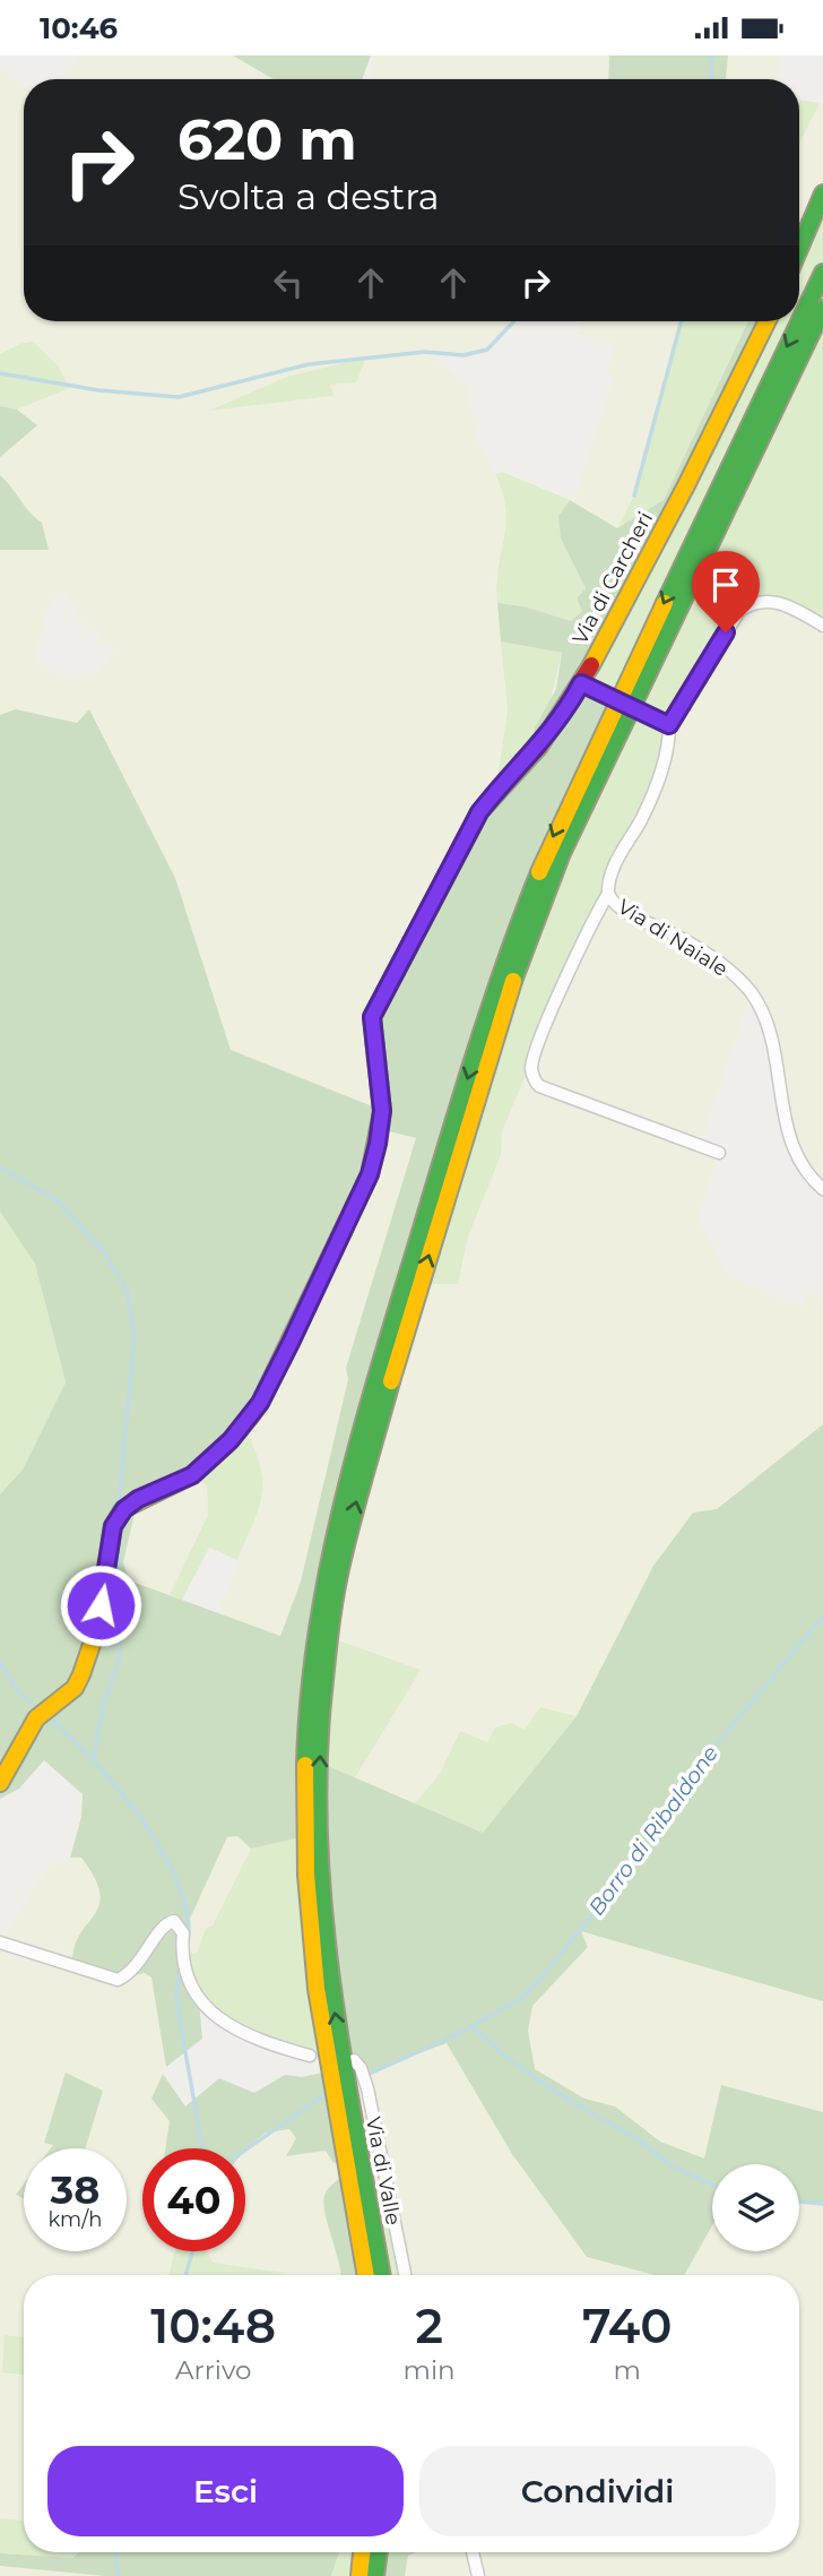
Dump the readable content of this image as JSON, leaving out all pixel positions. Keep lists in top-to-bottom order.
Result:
{
  "streets": {
    "main road": ["Via di Carcheri"],
    "street": ["Via di Naiale", "Via di Valle"]
  },
  "water": ["Borro di Ribaldone"],
  "page": {
    "status": "10:46",
    "turn": ["620 m", "Svolta a destra"],
    "speed": "38 km/h",
    "limit": "40",
    "eta": [
      "10:48",
      "Arrivo",
      "2",
      "min",
      "740",
      "m"
    ],
    "buttons": ["Esci", "Condividi"]
  }
}
